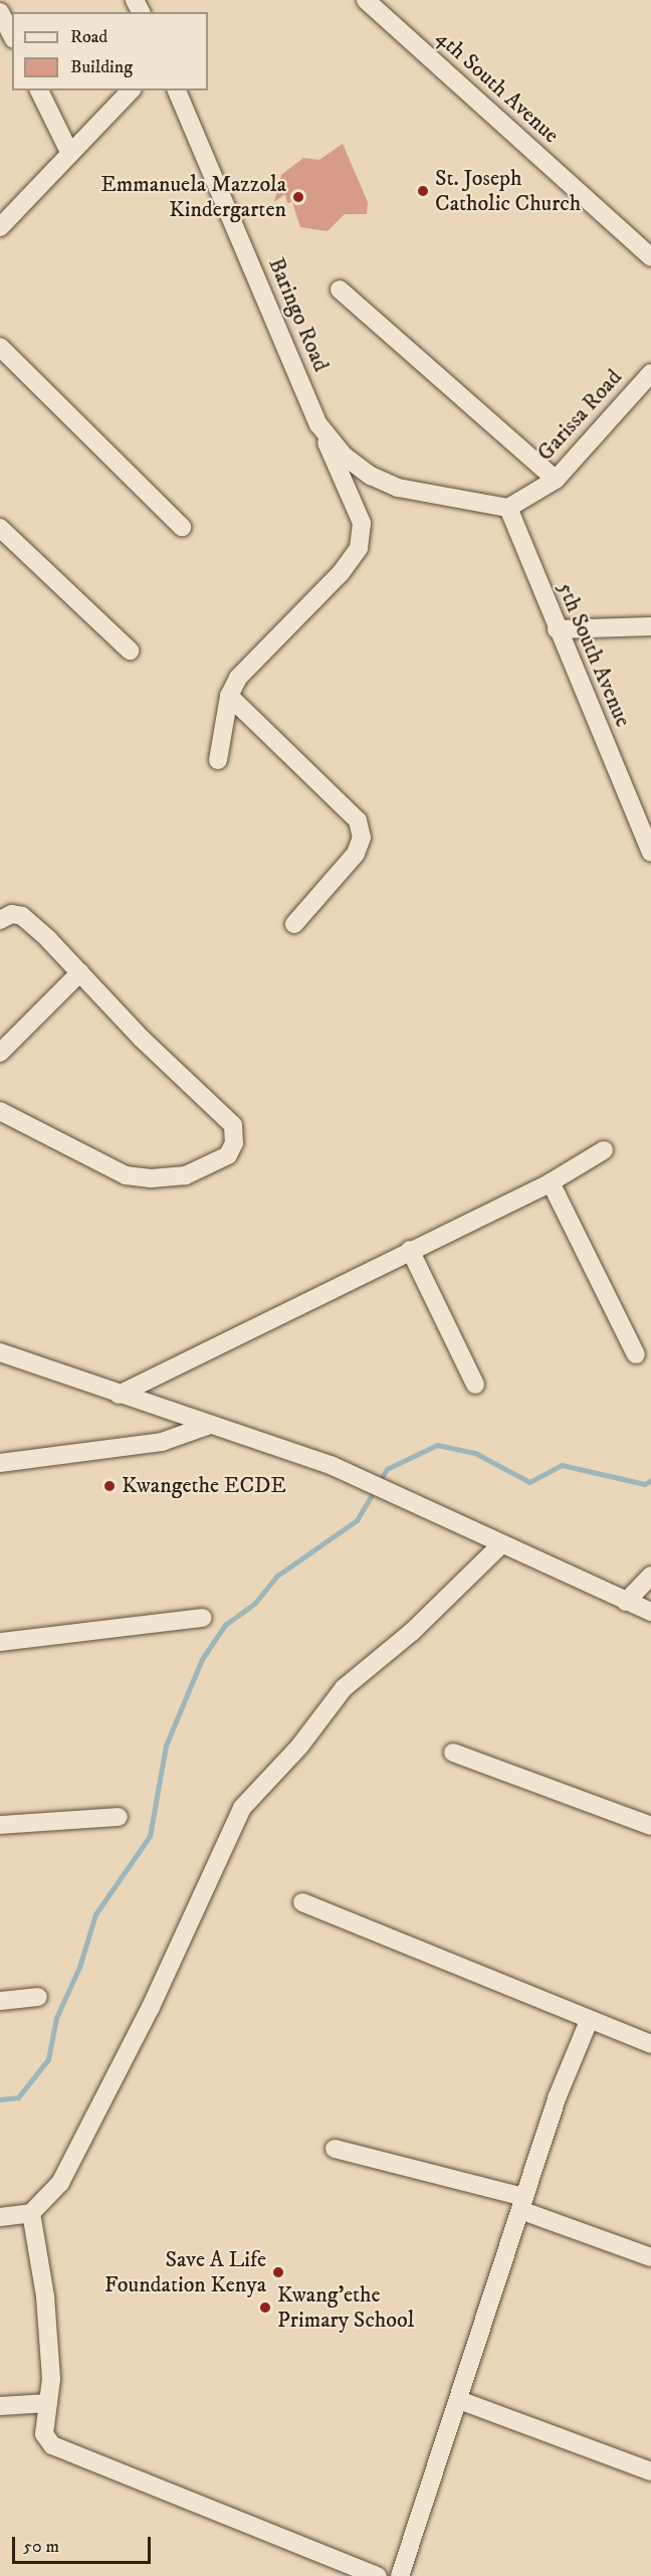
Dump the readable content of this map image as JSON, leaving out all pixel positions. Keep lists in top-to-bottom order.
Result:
{
  "streets": {
    "street": [
      "4th South Avenue",
      "Baringo Road",
      "Garissa Road",
      "5th South Avenue"
    ]
  },
  "crossings": [
    ["Baringo Road", "Garissa Road"],
    ["Baringo Road", "5th South Avenue"],
    ["Garissa Road", "5th South Avenue"]
  ],
  "places": [
    "St. Joseph Catholic Church",
    "Emmanuela Mazzola Kindergarten",
    "Kwangethe ECDE",
    "Save A Life Foundation Kenya",
    "Kwang'ethe Primary School"
  ],
  "legend": ["Road", "Building"],
  "scale_bar": "50 m"
}
